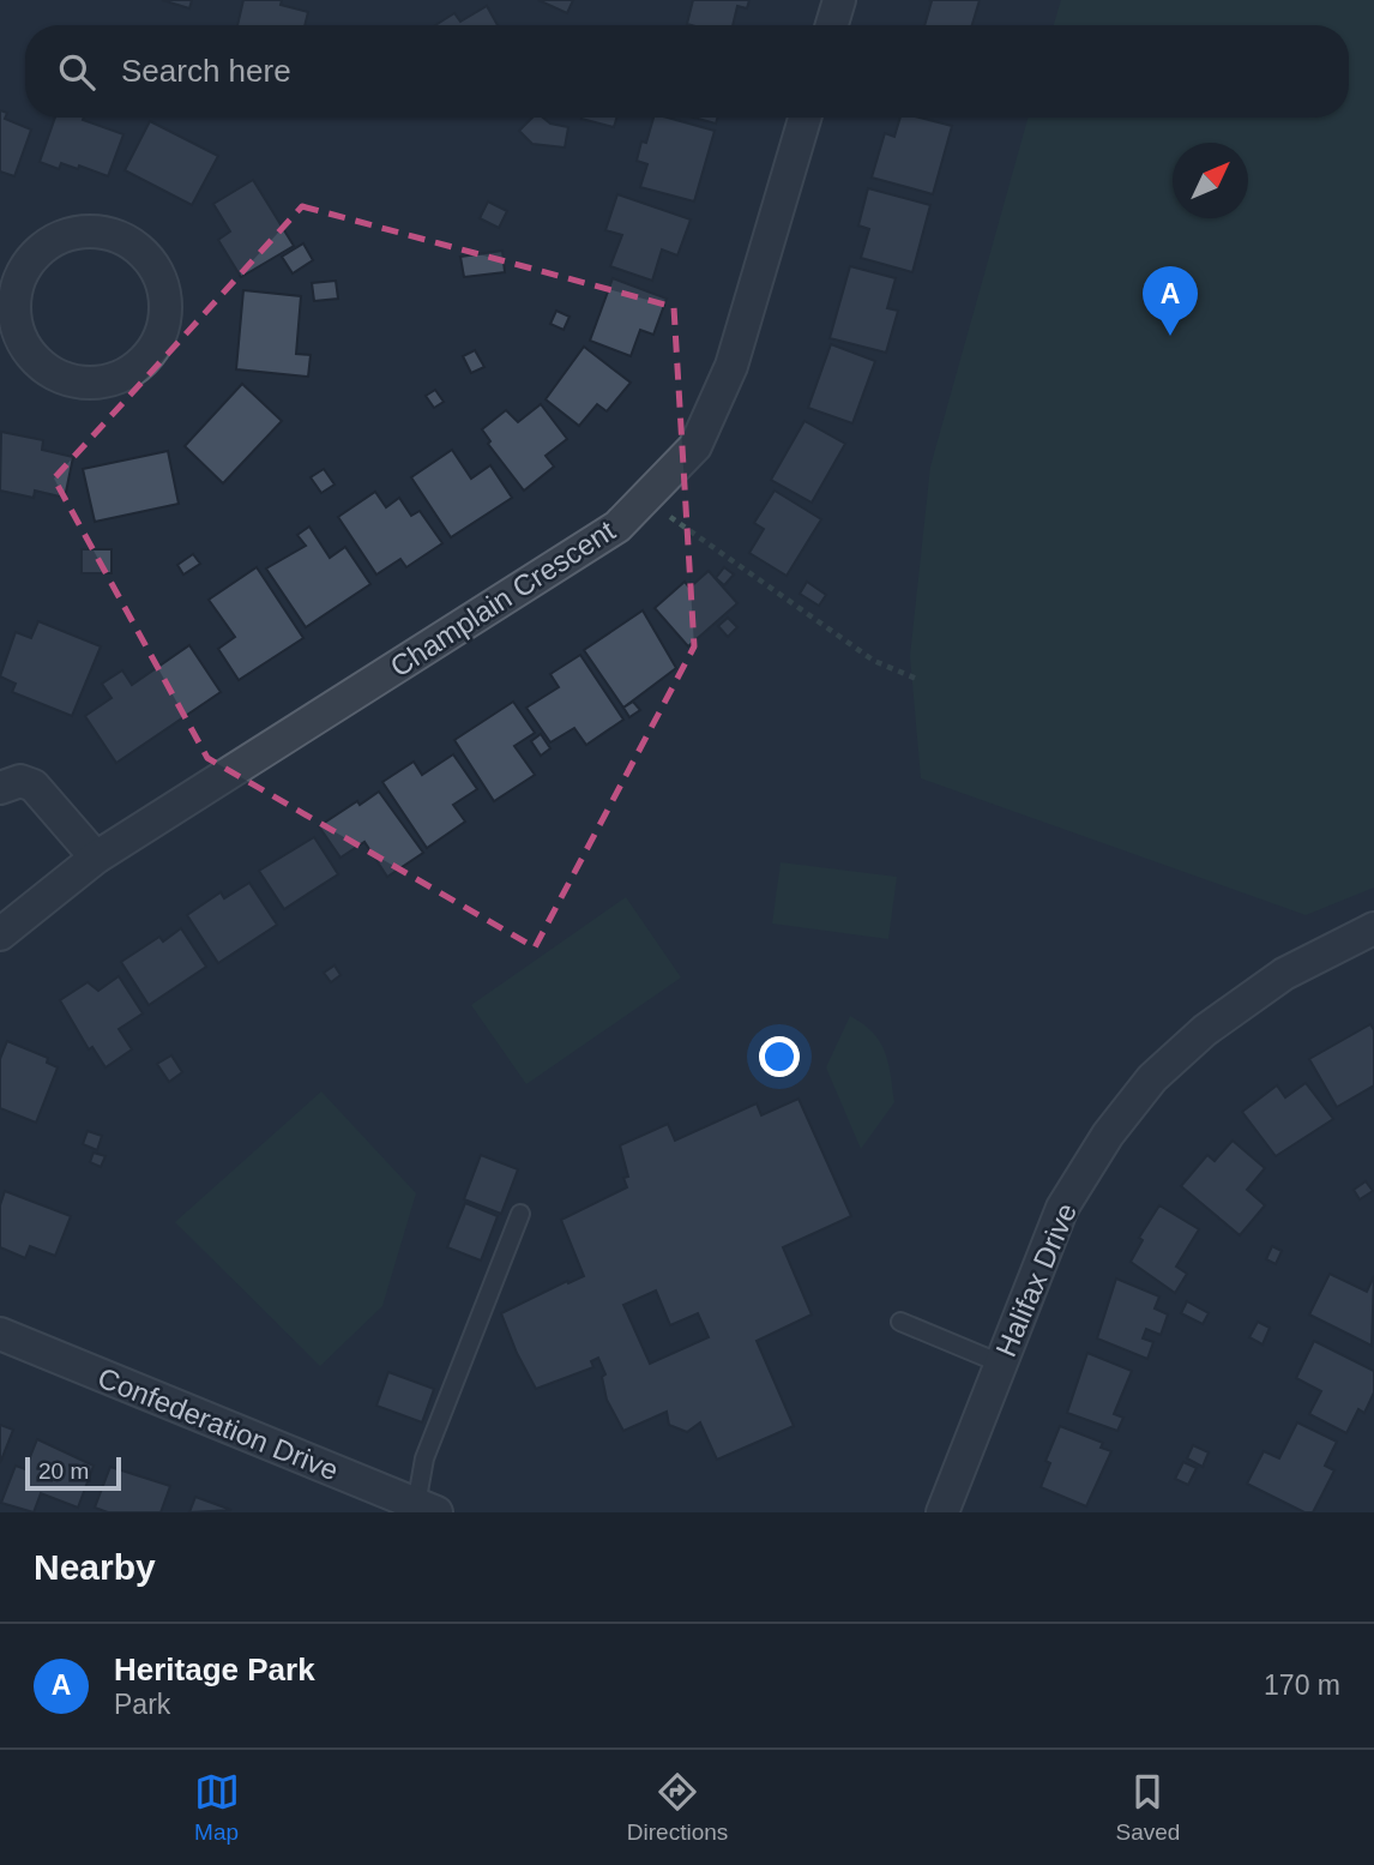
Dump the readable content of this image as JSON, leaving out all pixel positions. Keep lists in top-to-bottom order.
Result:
{
  "streets": {
    "street": ["Champlain Crescent", "Halifax Drive", "Confederation Drive"]
  },
  "scale_bar": "20 m",
  "north": "top right",
  "page": {
    "search": "Search here",
    "pins": "A",
    "scale": "20 m",
    "heading": "Nearby",
    "list": [
      {
        "mark": "A",
        "name": "Heritage Park",
        "note": "Park",
        "value": "170 m"
      }
    ],
    "nav": ["Map", "Directions", "Saved"]
  }
}
